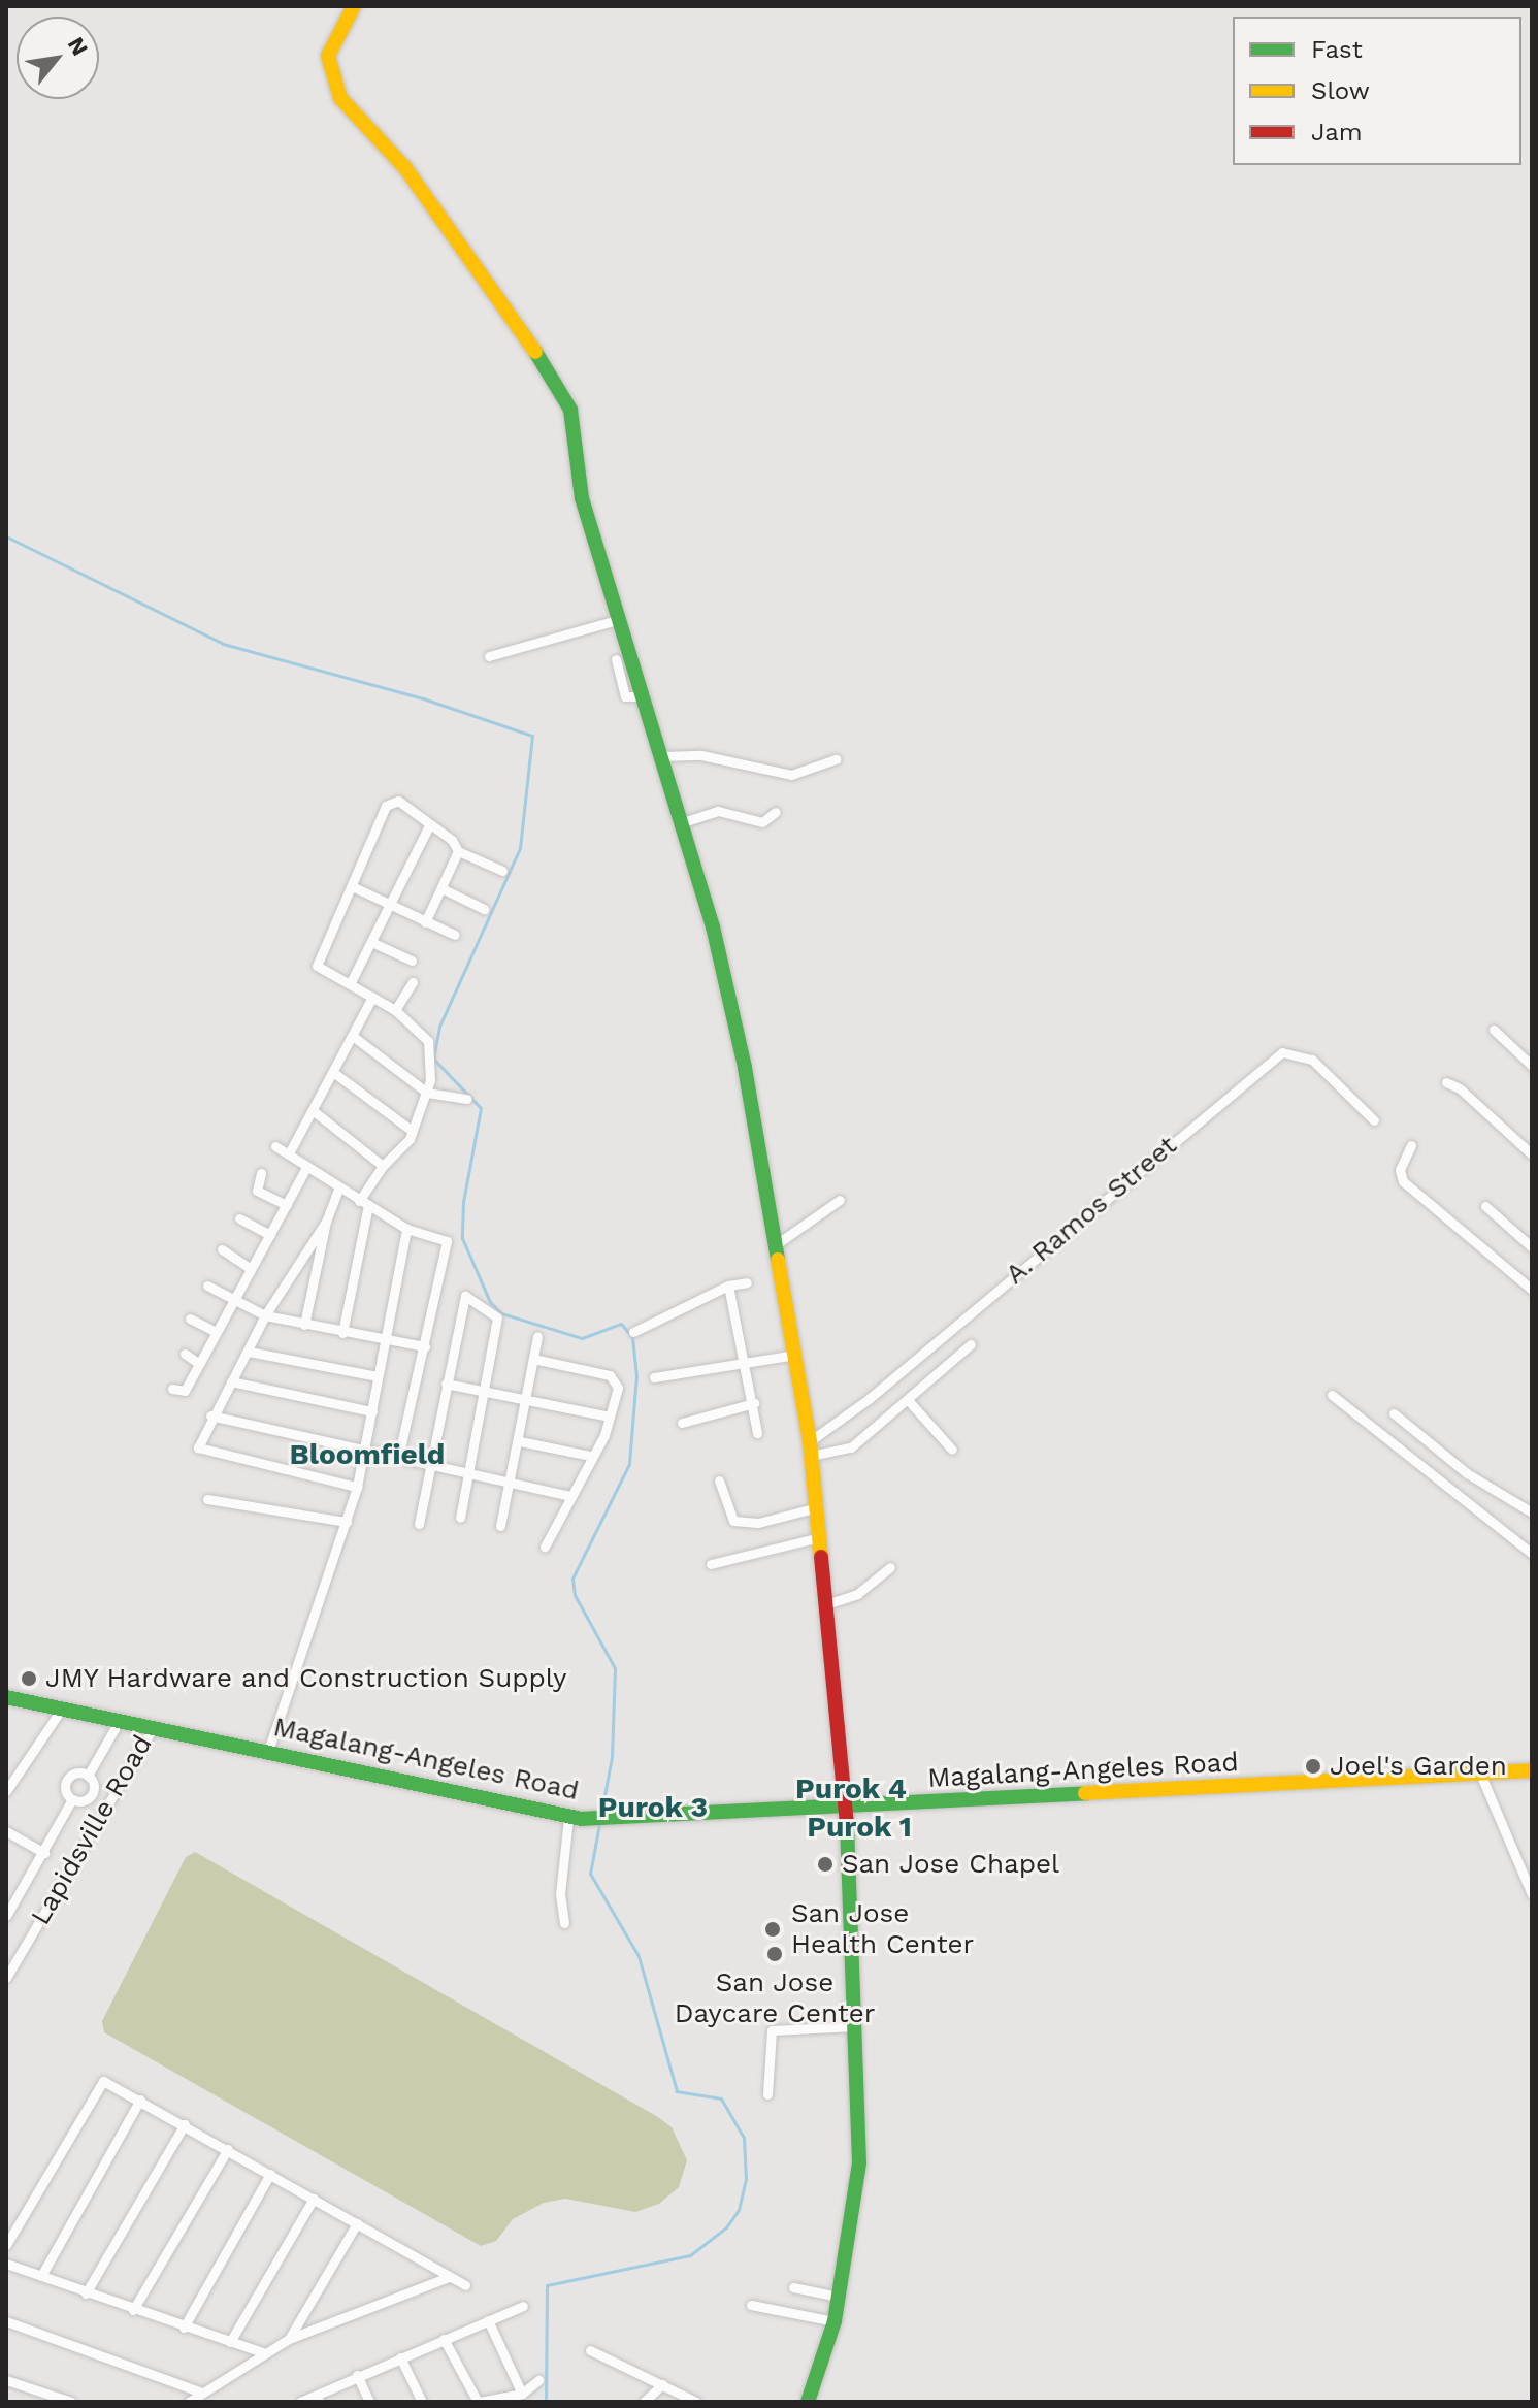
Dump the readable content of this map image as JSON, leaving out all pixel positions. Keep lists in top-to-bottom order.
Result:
{
  "streets": {
    "street": ["A. Ramos Street", "Magalang-Angeles Road", "Lapidsville Road"]
  },
  "crossings": [
    ["Magalang-Angeles Road", "Lapidsville Road"]
  ],
  "districts": [
    "Bloomfield",
    "Purok 4",
    "Purok 3",
    "Purok 1"
  ],
  "places": [
    "JMY Hardware and Construction Supply",
    "Joel's Garden",
    "San Jose Chapel",
    "San Jose Health Center",
    "San Jose Daycare Center"
  ],
  "legend": ["Fast", "Slow", "Jam"],
  "north": "top right"
}
